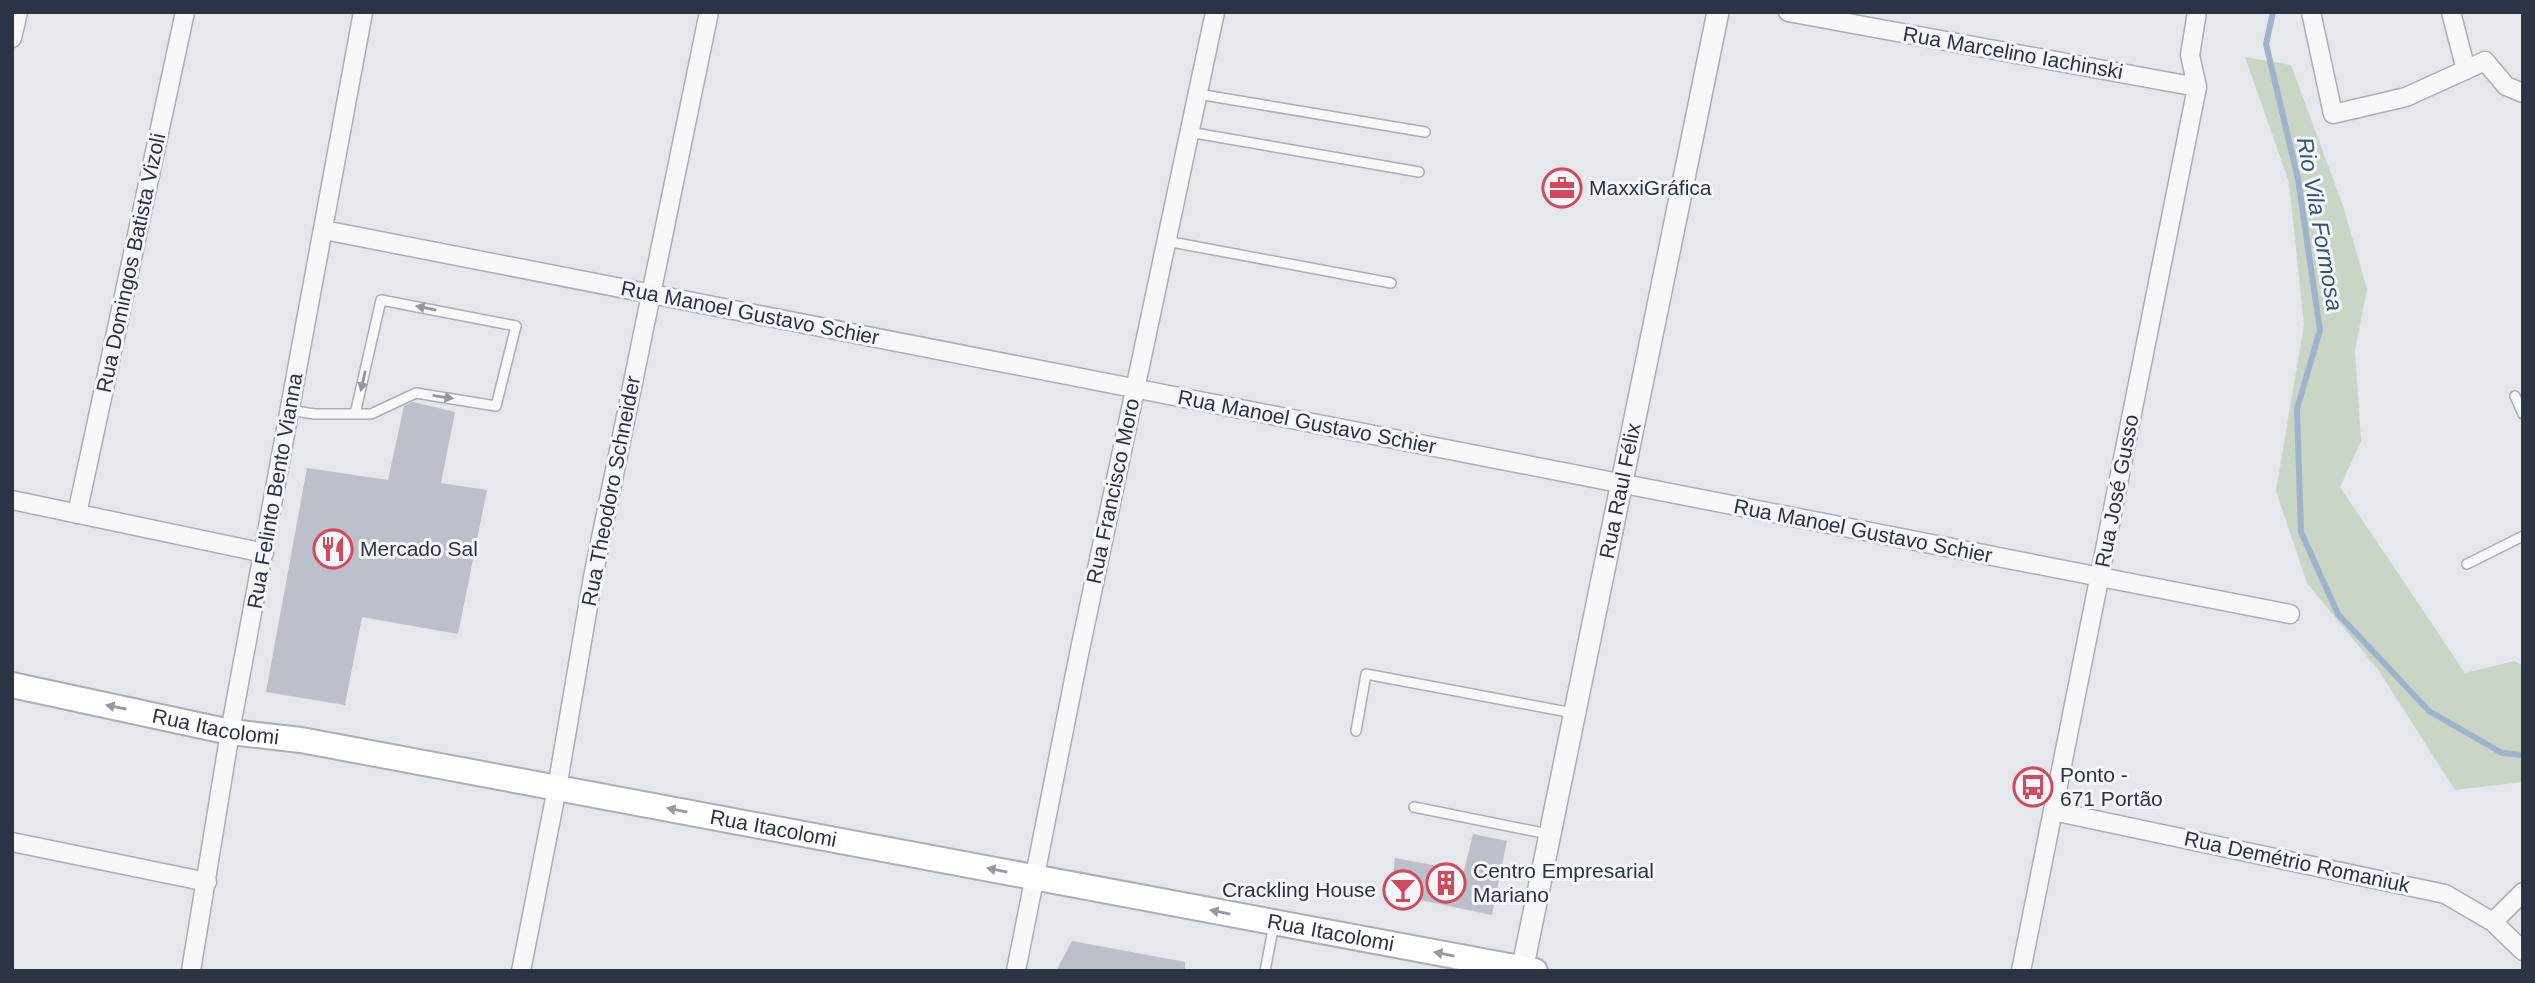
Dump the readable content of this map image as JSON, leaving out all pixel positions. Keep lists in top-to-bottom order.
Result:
{
  "streets": {
    "main road": ["Rua Itacolomi"],
    "street": [
      "Rua Marcelino Iachinski",
      "Rua Domingos Batista Vizoli",
      "Rua Manoel Gustavo Schier",
      "Rua Felinto Bento Vianna",
      "Rua Theodoro Schneider",
      "Rua Francisco Moro",
      "Rua Raul Félix",
      "Rua José Gusso",
      "Rua Demétrio Romaniuk"
    ]
  },
  "crossings": [
    ["Rua Marcelino Iachinski", "Rua José Gusso"],
    ["Rua Manoel Gustavo Schier", "Rua Felinto Bento Vianna"],
    ["Rua Manoel Gustavo Schier", "Rua Theodoro Schneider"],
    ["Rua Manoel Gustavo Schier", "Rua Francisco Moro"],
    ["Rua Manoel Gustavo Schier", "Rua Raul Félix"],
    ["Rua Manoel Gustavo Schier", "Rua José Gusso"],
    ["Rua Felinto Bento Vianna", "Rua Itacolomi"],
    ["Rua Theodoro Schneider", "Rua Itacolomi"],
    ["Rua Francisco Moro", "Rua Itacolomi"],
    ["Rua Raul Félix", "Rua Itacolomi"],
    ["Rua José Gusso", "Rua Demétrio Romaniuk"]
  ],
  "one_way": ["Rua Itacolomi"],
  "water": ["Rio Vila Formosa"],
  "places": {
    "office": ["MaxxiGráfica"],
    "restaurant": ["Mercado Sal"],
    "bus stop": ["Ponto - 671 Portão"],
    "building": ["Centro Empresarial Mariano"],
    "bar": ["Crackling House"]
  }
}
